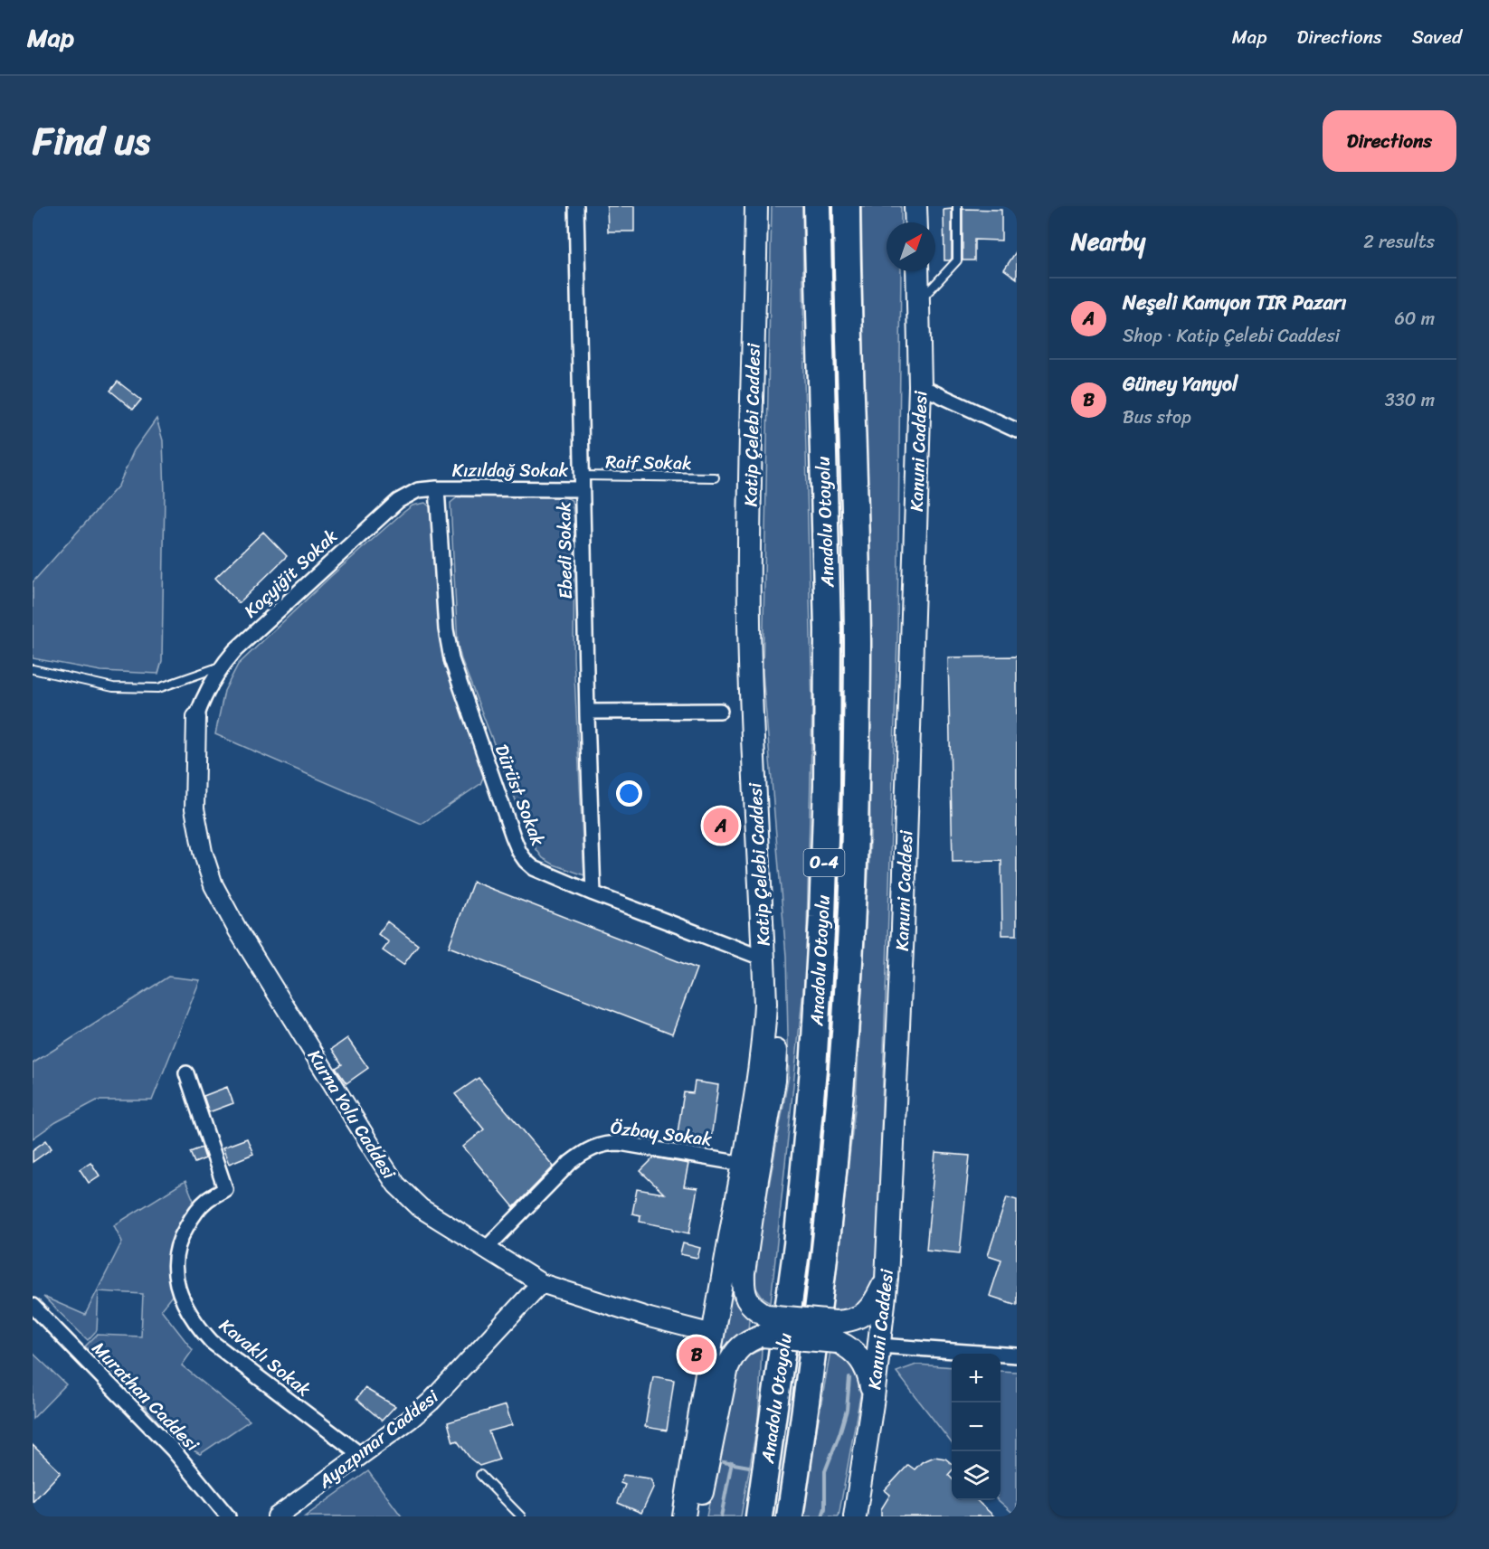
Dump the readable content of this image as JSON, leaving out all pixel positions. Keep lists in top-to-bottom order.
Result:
{
  "streets": {
    "highway": ["Anadolu Otoyolu", "O-4"],
    "main road": ["Katip Çelebi Caddesi", "Kanuni Caddesi"],
    "street": [
      "Kızıldağ Sokak",
      "Ebedi Sokak",
      "Koçyiğit Sokak",
      "Dürüst Sokak",
      "Kurna Yolu Caddesi",
      "Özbay Sokak",
      "Kavaklı Sokak",
      "Murathan Caddesi",
      "Ayazpınar Caddesi"
    ],
    "lane": ["Raif Sokak"]
  },
  "crossings": [
    ["Katip Çelebi Caddesi", "Dürüst Sokak"],
    ["Katip Çelebi Caddesi", "Kurna Yolu Caddesi"],
    ["Katip Çelebi Caddesi", "Özbay Sokak"],
    ["Raif Sokak", "Kızıldağ Sokak"],
    ["Raif Sokak", "Ebedi Sokak"],
    ["Kızıldağ Sokak", "Ebedi Sokak"],
    ["Kızıldağ Sokak", "Koçyiğit Sokak"],
    ["Kızıldağ Sokak", "Dürüst Sokak"],
    ["Ebedi Sokak", "Dürüst Sokak"],
    ["Koçyiğit Sokak", "Dürüst Sokak"],
    ["Koçyiğit Sokak", "Kurna Yolu Caddesi"],
    ["Kurna Yolu Caddesi", "Özbay Sokak"],
    ["Kurna Yolu Caddesi", "Ayazpınar Caddesi"],
    ["Kavaklı Sokak", "Ayazpınar Caddesi"]
  ],
  "north": "top right",
  "page": {
    "header": "Map",
    "nav": ["Map", "Directions", "Saved"],
    "title": "Find us",
    "buttons": "Directions",
    "heading": ["Nearby", "2 results"],
    "list": [
      {
        "mark": "A",
        "name": "Neşeli Kamyon TIR Pazarı",
        "note": "Shop · Katip Çelebi Caddesi",
        "value": "60 m"
      },
      {
        "mark": "B",
        "name": "Güney Yanyol",
        "note": "Bus stop",
        "value": "330 m"
      }
    ],
    "pins": ["A", "B"],
    "map_buttons": ["+", "−"]
  }
}
